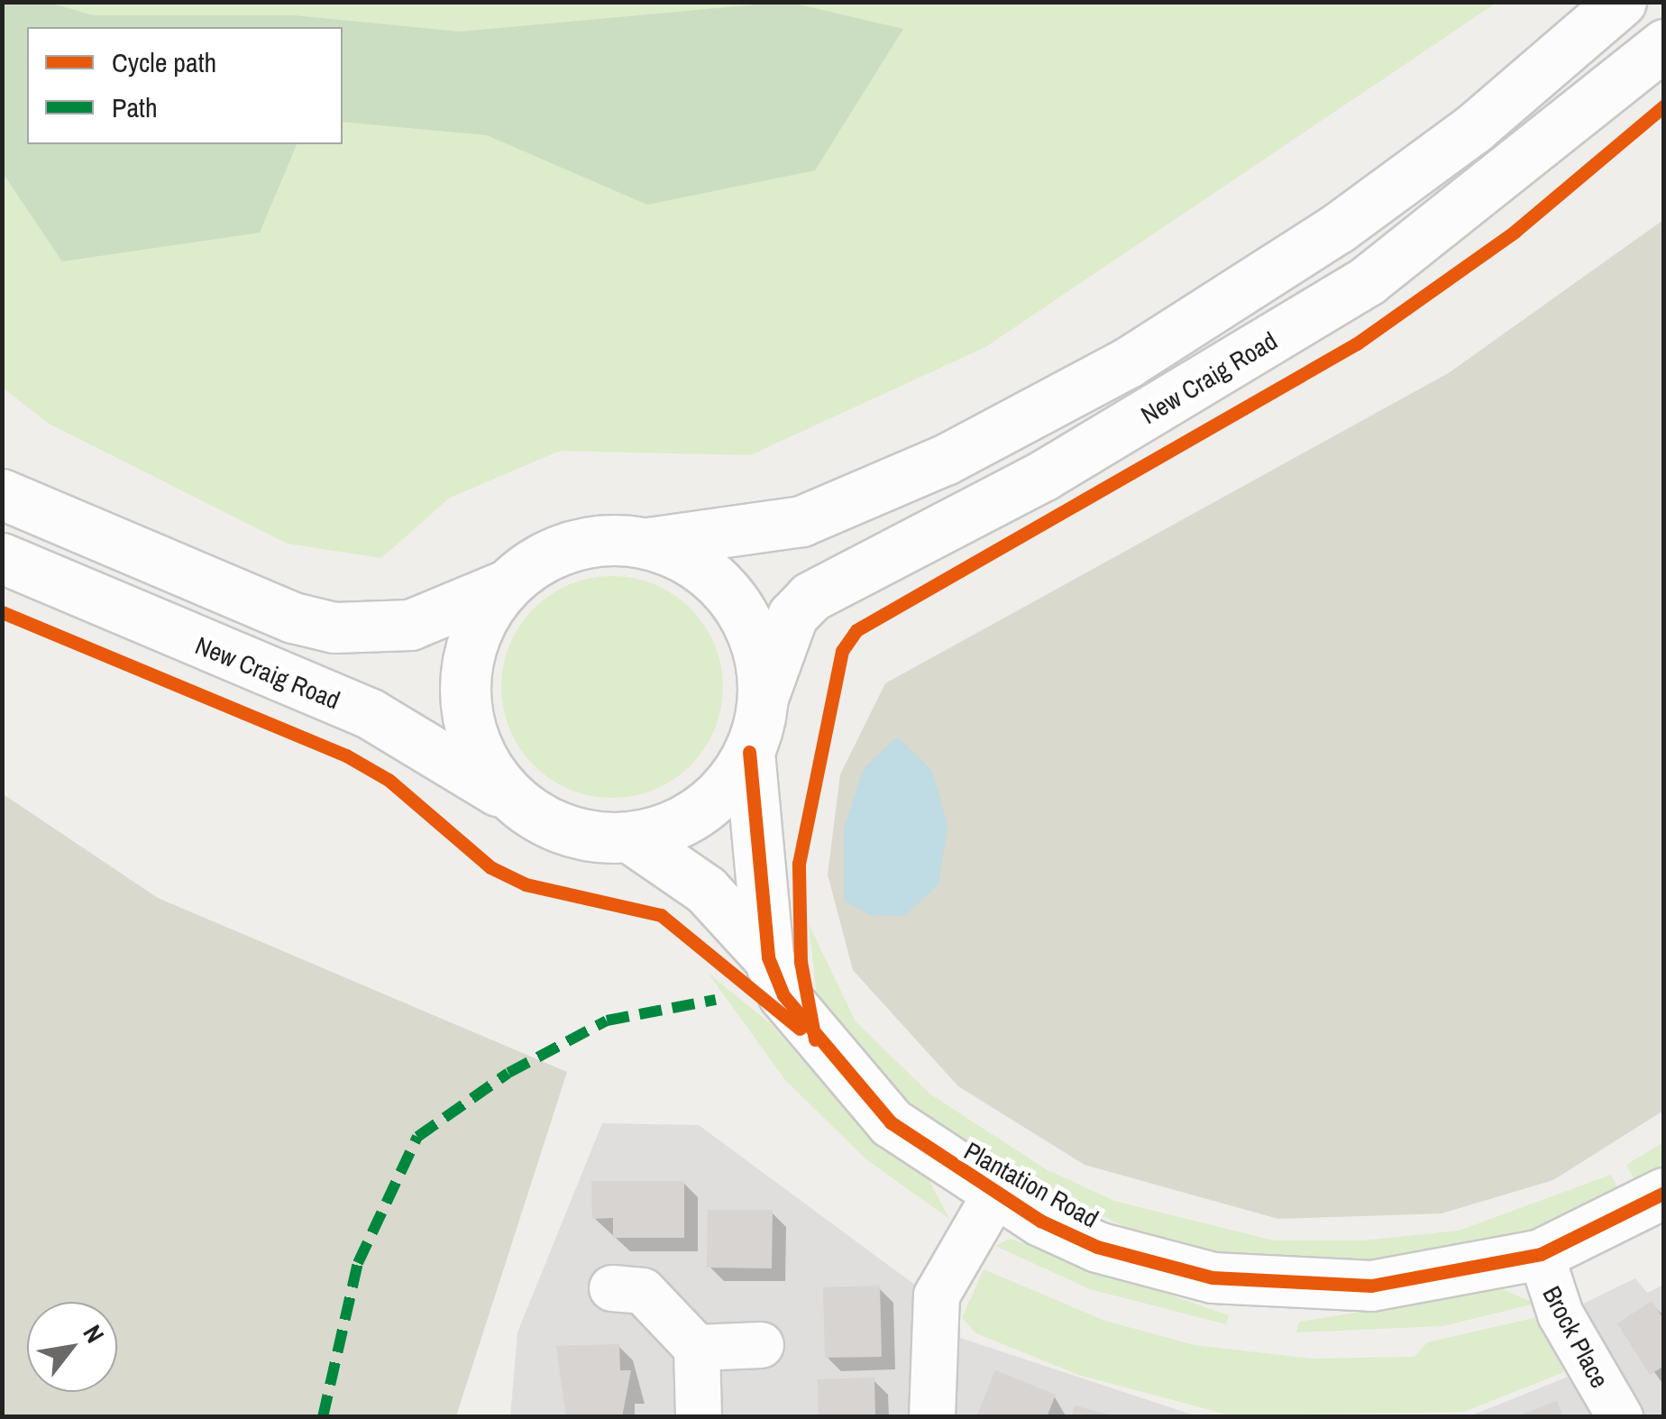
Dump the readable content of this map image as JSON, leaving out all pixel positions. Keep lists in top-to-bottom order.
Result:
{
  "streets": {
    "street": ["New Craig Road", "Plantation Road", "Brock Place"]
  },
  "crossings": [
    ["New Craig Road", "Plantation Road"],
    ["Plantation Road", "Brock Place"]
  ],
  "legend": ["Cycle path", "Path"],
  "north": "top right"
}
